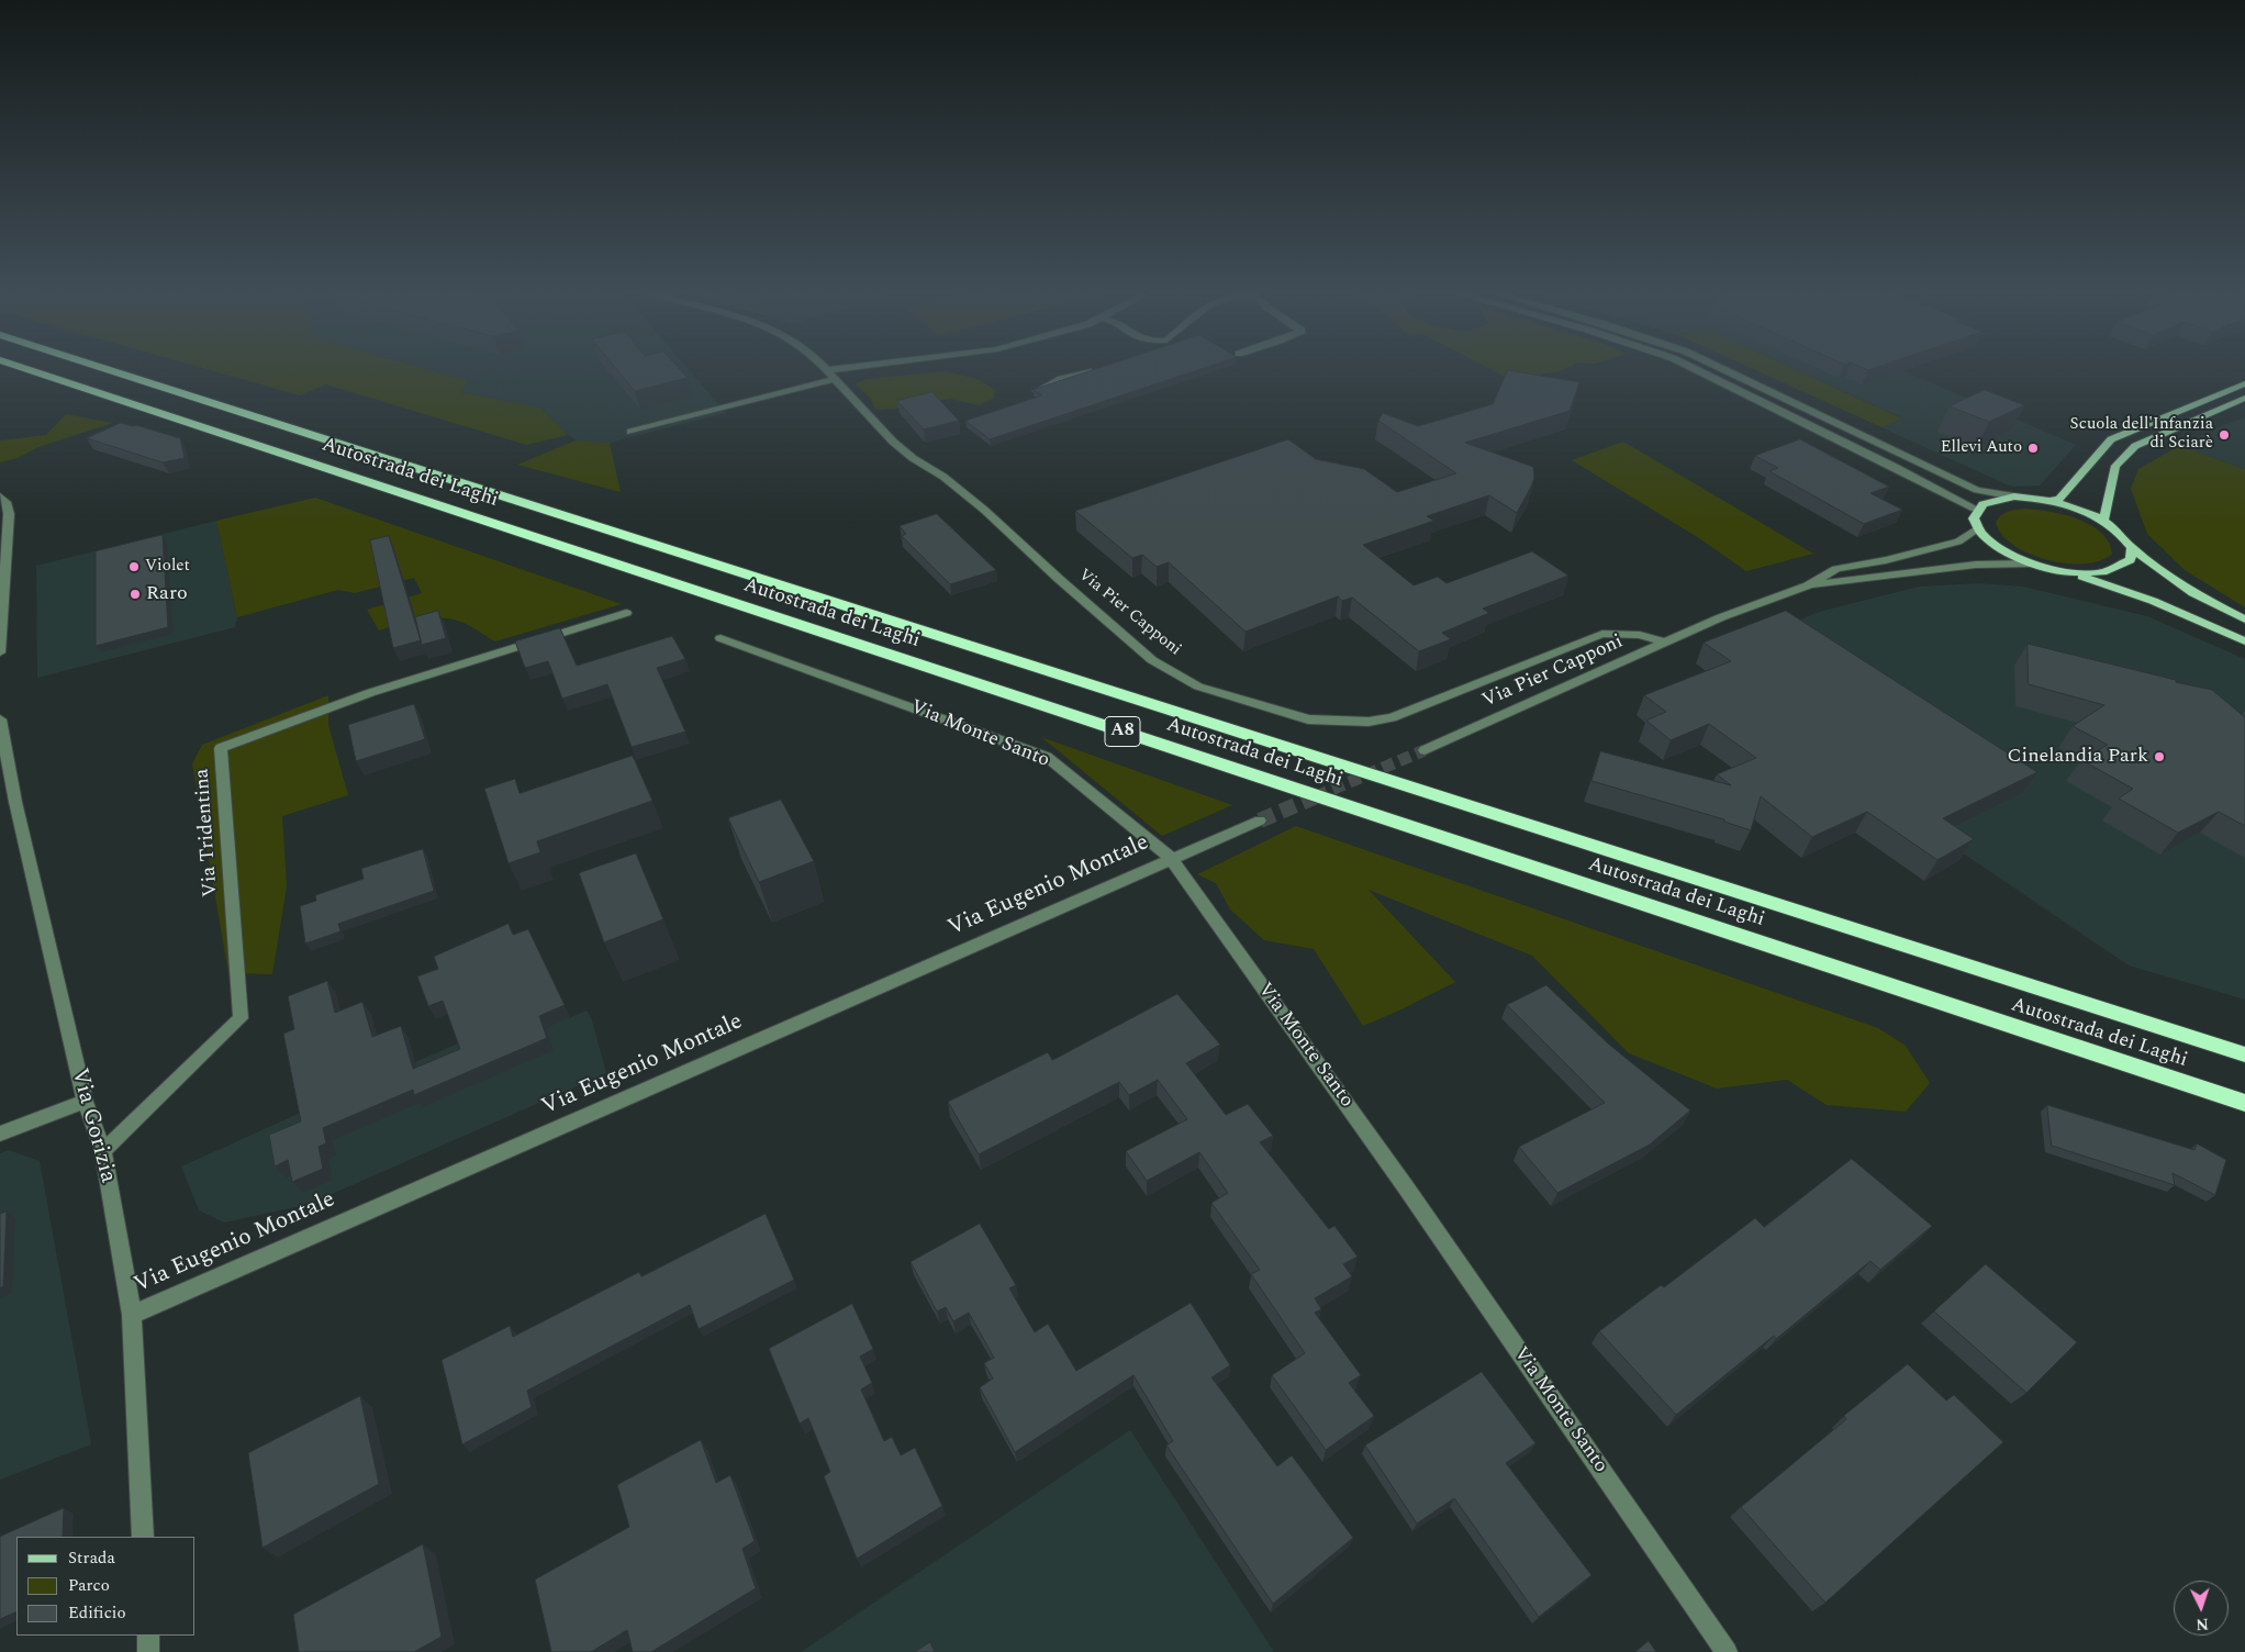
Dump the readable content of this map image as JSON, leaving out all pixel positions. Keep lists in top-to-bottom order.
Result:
{
  "streets": {
    "highway": ["Autostrada dei Laghi", "A8"],
    "street": [
      "Via Pier Capponi",
      "Via Monte Santo",
      "Via Tridentina",
      "Via Eugenio Montale",
      "Via Gorizia"
    ]
  },
  "crossings": [
    ["Via Monte Santo", "Via Eugenio Montale"],
    ["Via Tridentina", "Via Gorizia"],
    ["Via Eugenio Montale", "Via Gorizia"]
  ],
  "places": [
    "Scuola dell'Infanzia di Sciarè",
    "Ellevi Auto",
    "Violet",
    "Raro",
    "Cinelandia Park"
  ],
  "legend": ["Strada", "Parco", "Edificio"],
  "north": "bottom"
}
